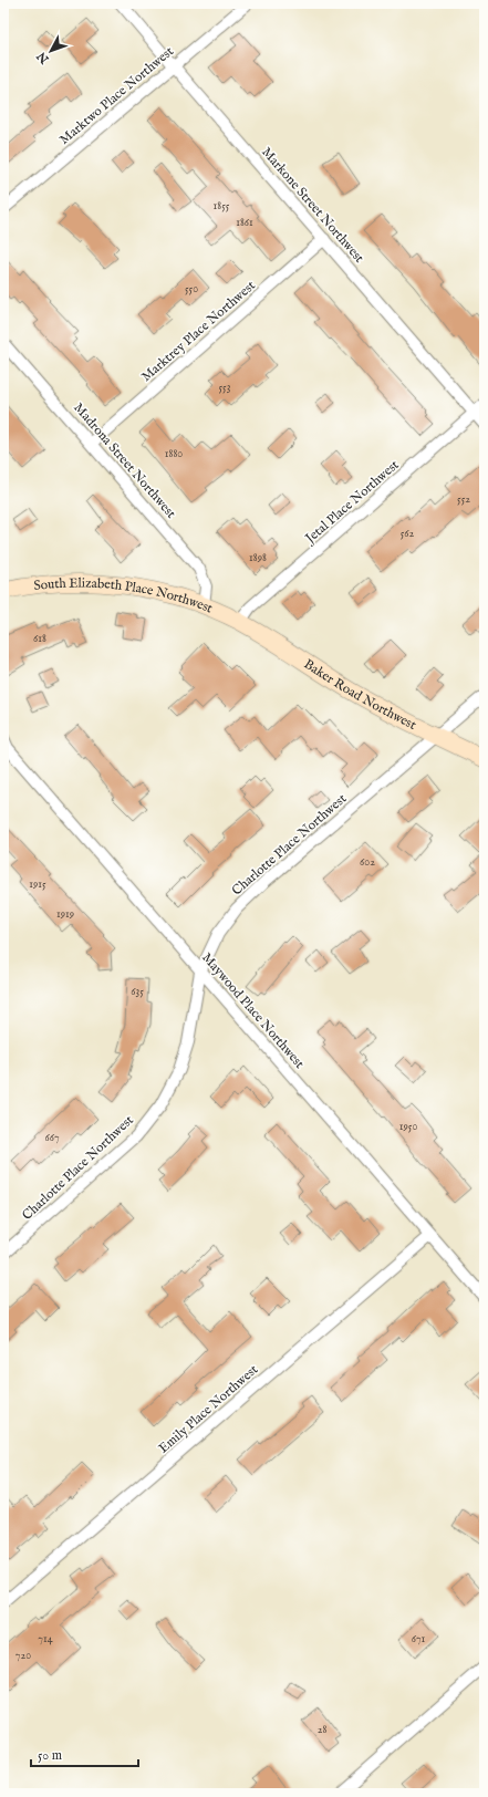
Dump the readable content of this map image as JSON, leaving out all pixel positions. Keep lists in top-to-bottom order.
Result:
{
  "streets": {
    "street": [
      "Marktwo Place Northwest",
      "Markone Street Northwest",
      "Marktrey Place Northwest",
      "Madrona Street Northwest",
      "Jetal Place Northwest",
      "South Elizabeth Place Northwest",
      "Baker Road Northwest",
      "Charlotte Place Northwest",
      "Maywood Place Northwest",
      "Emily Place Northwest"
    ]
  },
  "crossings": [
    ["Marktwo Place Northwest", "Markone Street Northwest"],
    ["Markone Street Northwest", "Marktrey Place Northwest"],
    ["Markone Street Northwest", "Jetal Place Northwest"],
    ["Marktrey Place Northwest", "Madrona Street Northwest"],
    ["Madrona Street Northwest", "South Elizabeth Place Northwest"],
    ["Jetal Place Northwest", "South Elizabeth Place Northwest"],
    ["Jetal Place Northwest", "Baker Road Northwest"],
    ["South Elizabeth Place Northwest", "Baker Road Northwest"],
    ["Baker Road Northwest", "Charlotte Place Northwest"],
    ["Charlotte Place Northwest", "Maywood Place Northwest"],
    ["Maywood Place Northwest", "Emily Place Northwest"]
  ],
  "house_numbers": [
    "1855",
    "1861",
    "550",
    "553",
    "1880",
    "552",
    "562",
    "1898",
    "618",
    "602",
    "1915",
    "1919",
    "635",
    "1950",
    "667",
    "714",
    "671",
    "720",
    "28"
  ],
  "scale_bar": "50 m",
  "north": "bottom left"
}
